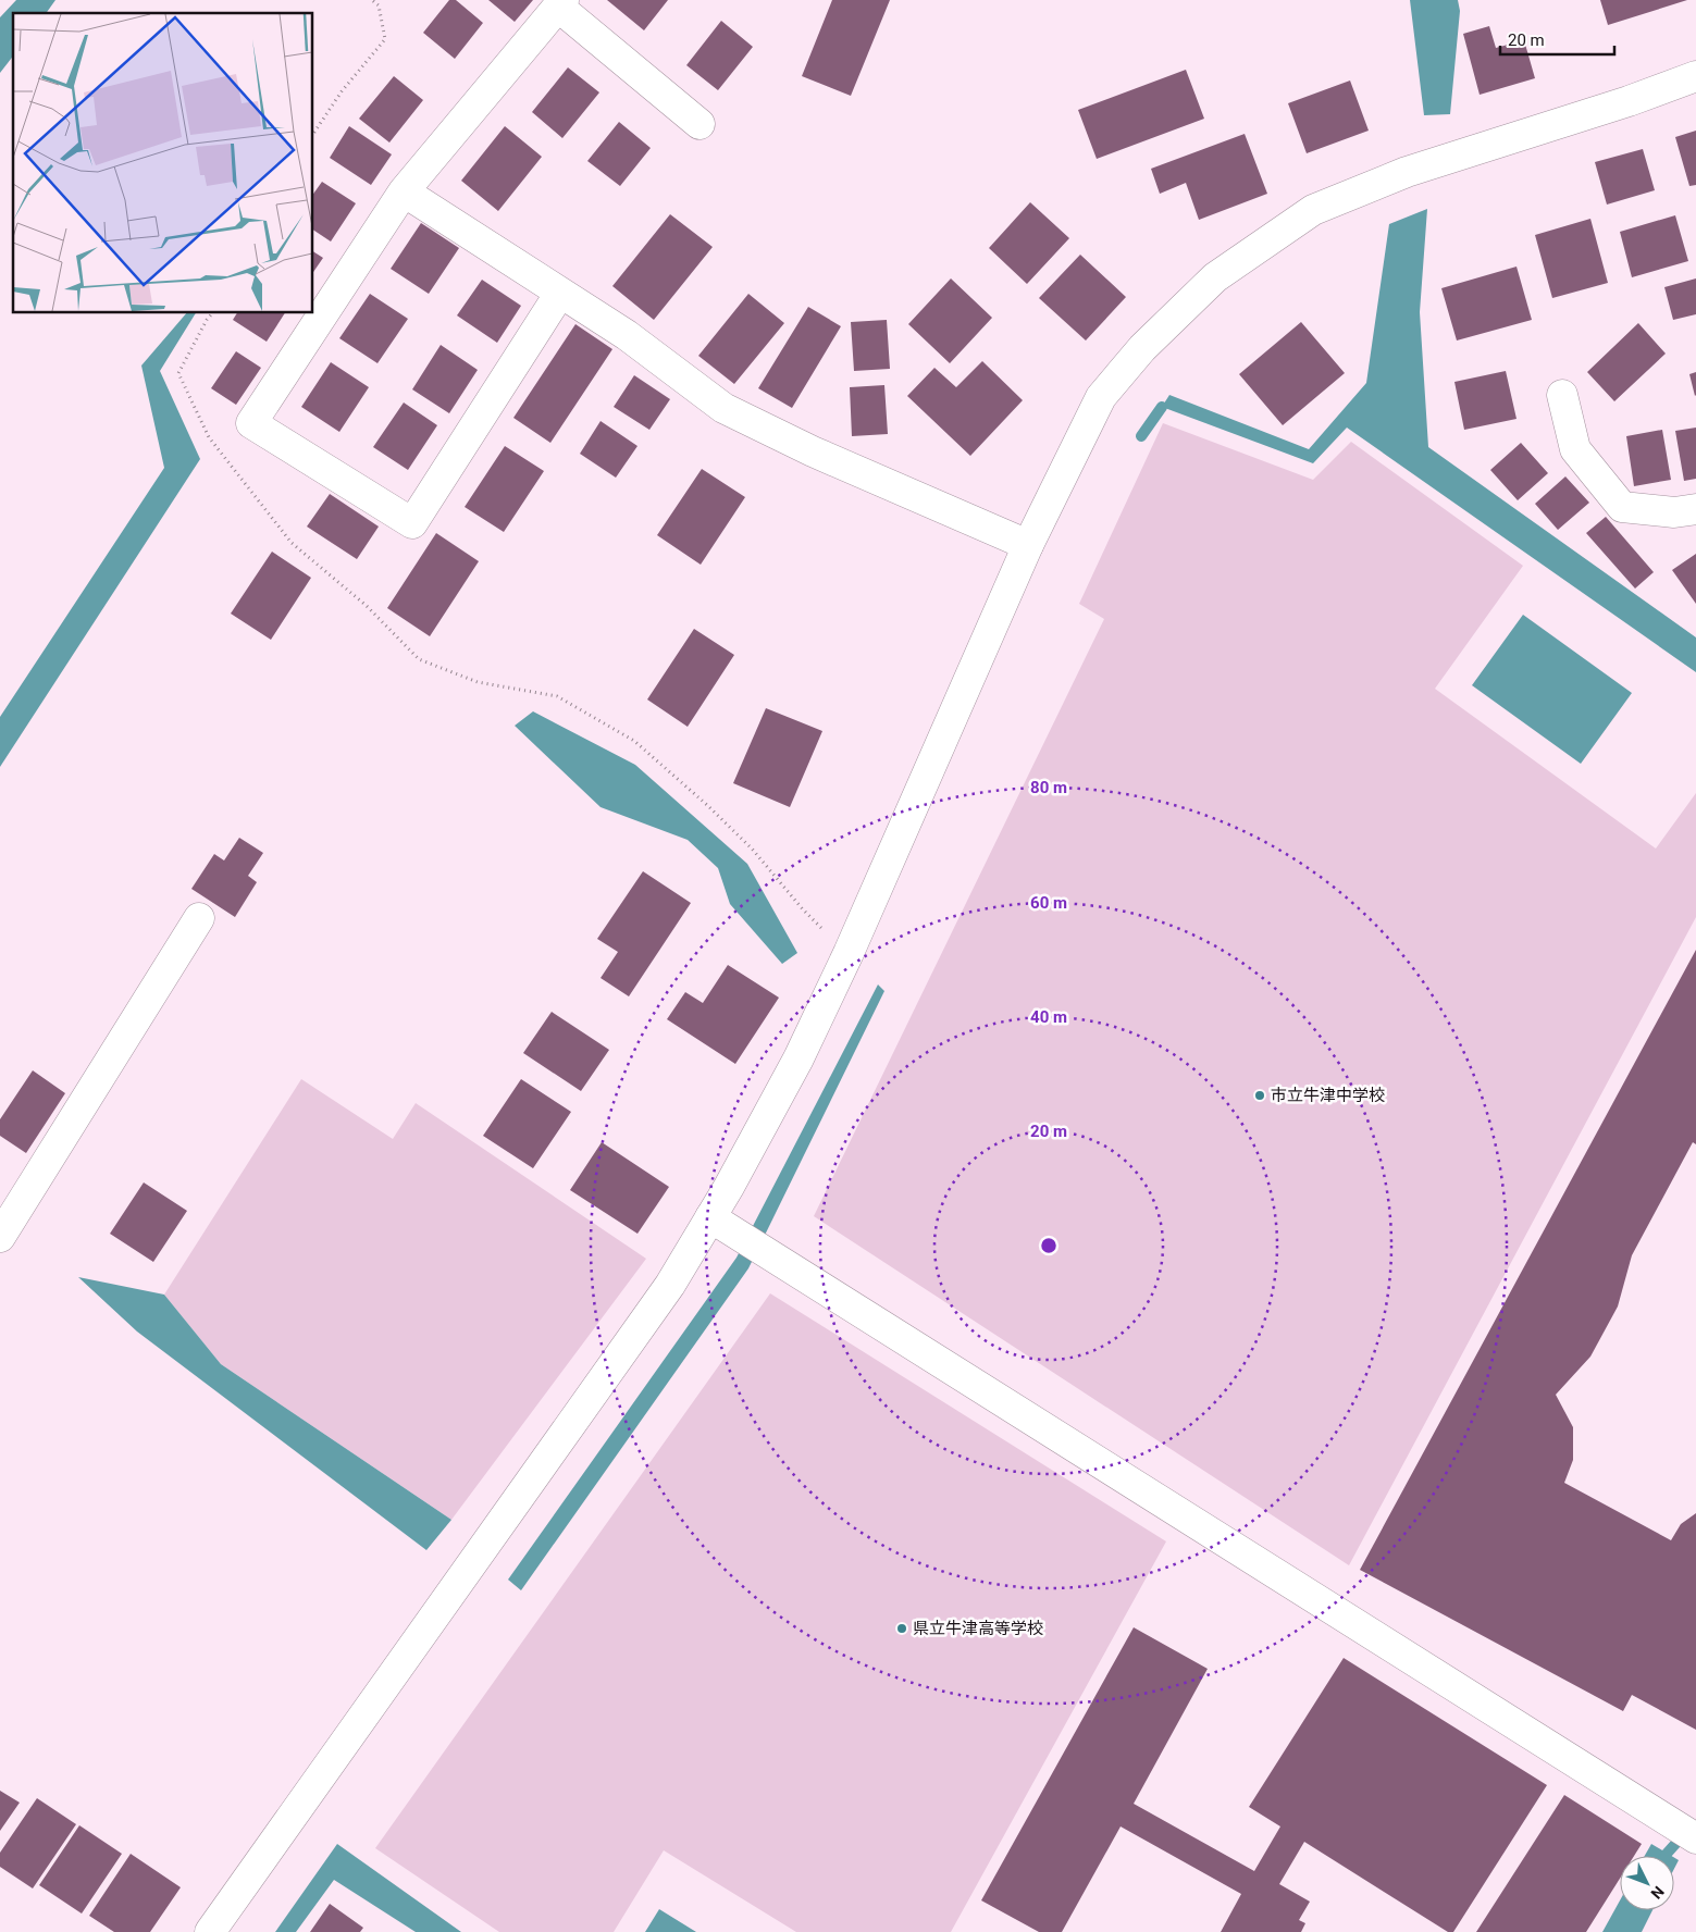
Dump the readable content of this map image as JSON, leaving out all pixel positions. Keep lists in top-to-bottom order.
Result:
{
  "places": ["市立牛津中学校", "県立牛津高等学校"],
  "scale_bar": "20 m",
  "north": "bottom right",
  "rings": [
    "80 m",
    "60 m",
    "40 m",
    "20 m"
  ]
}
